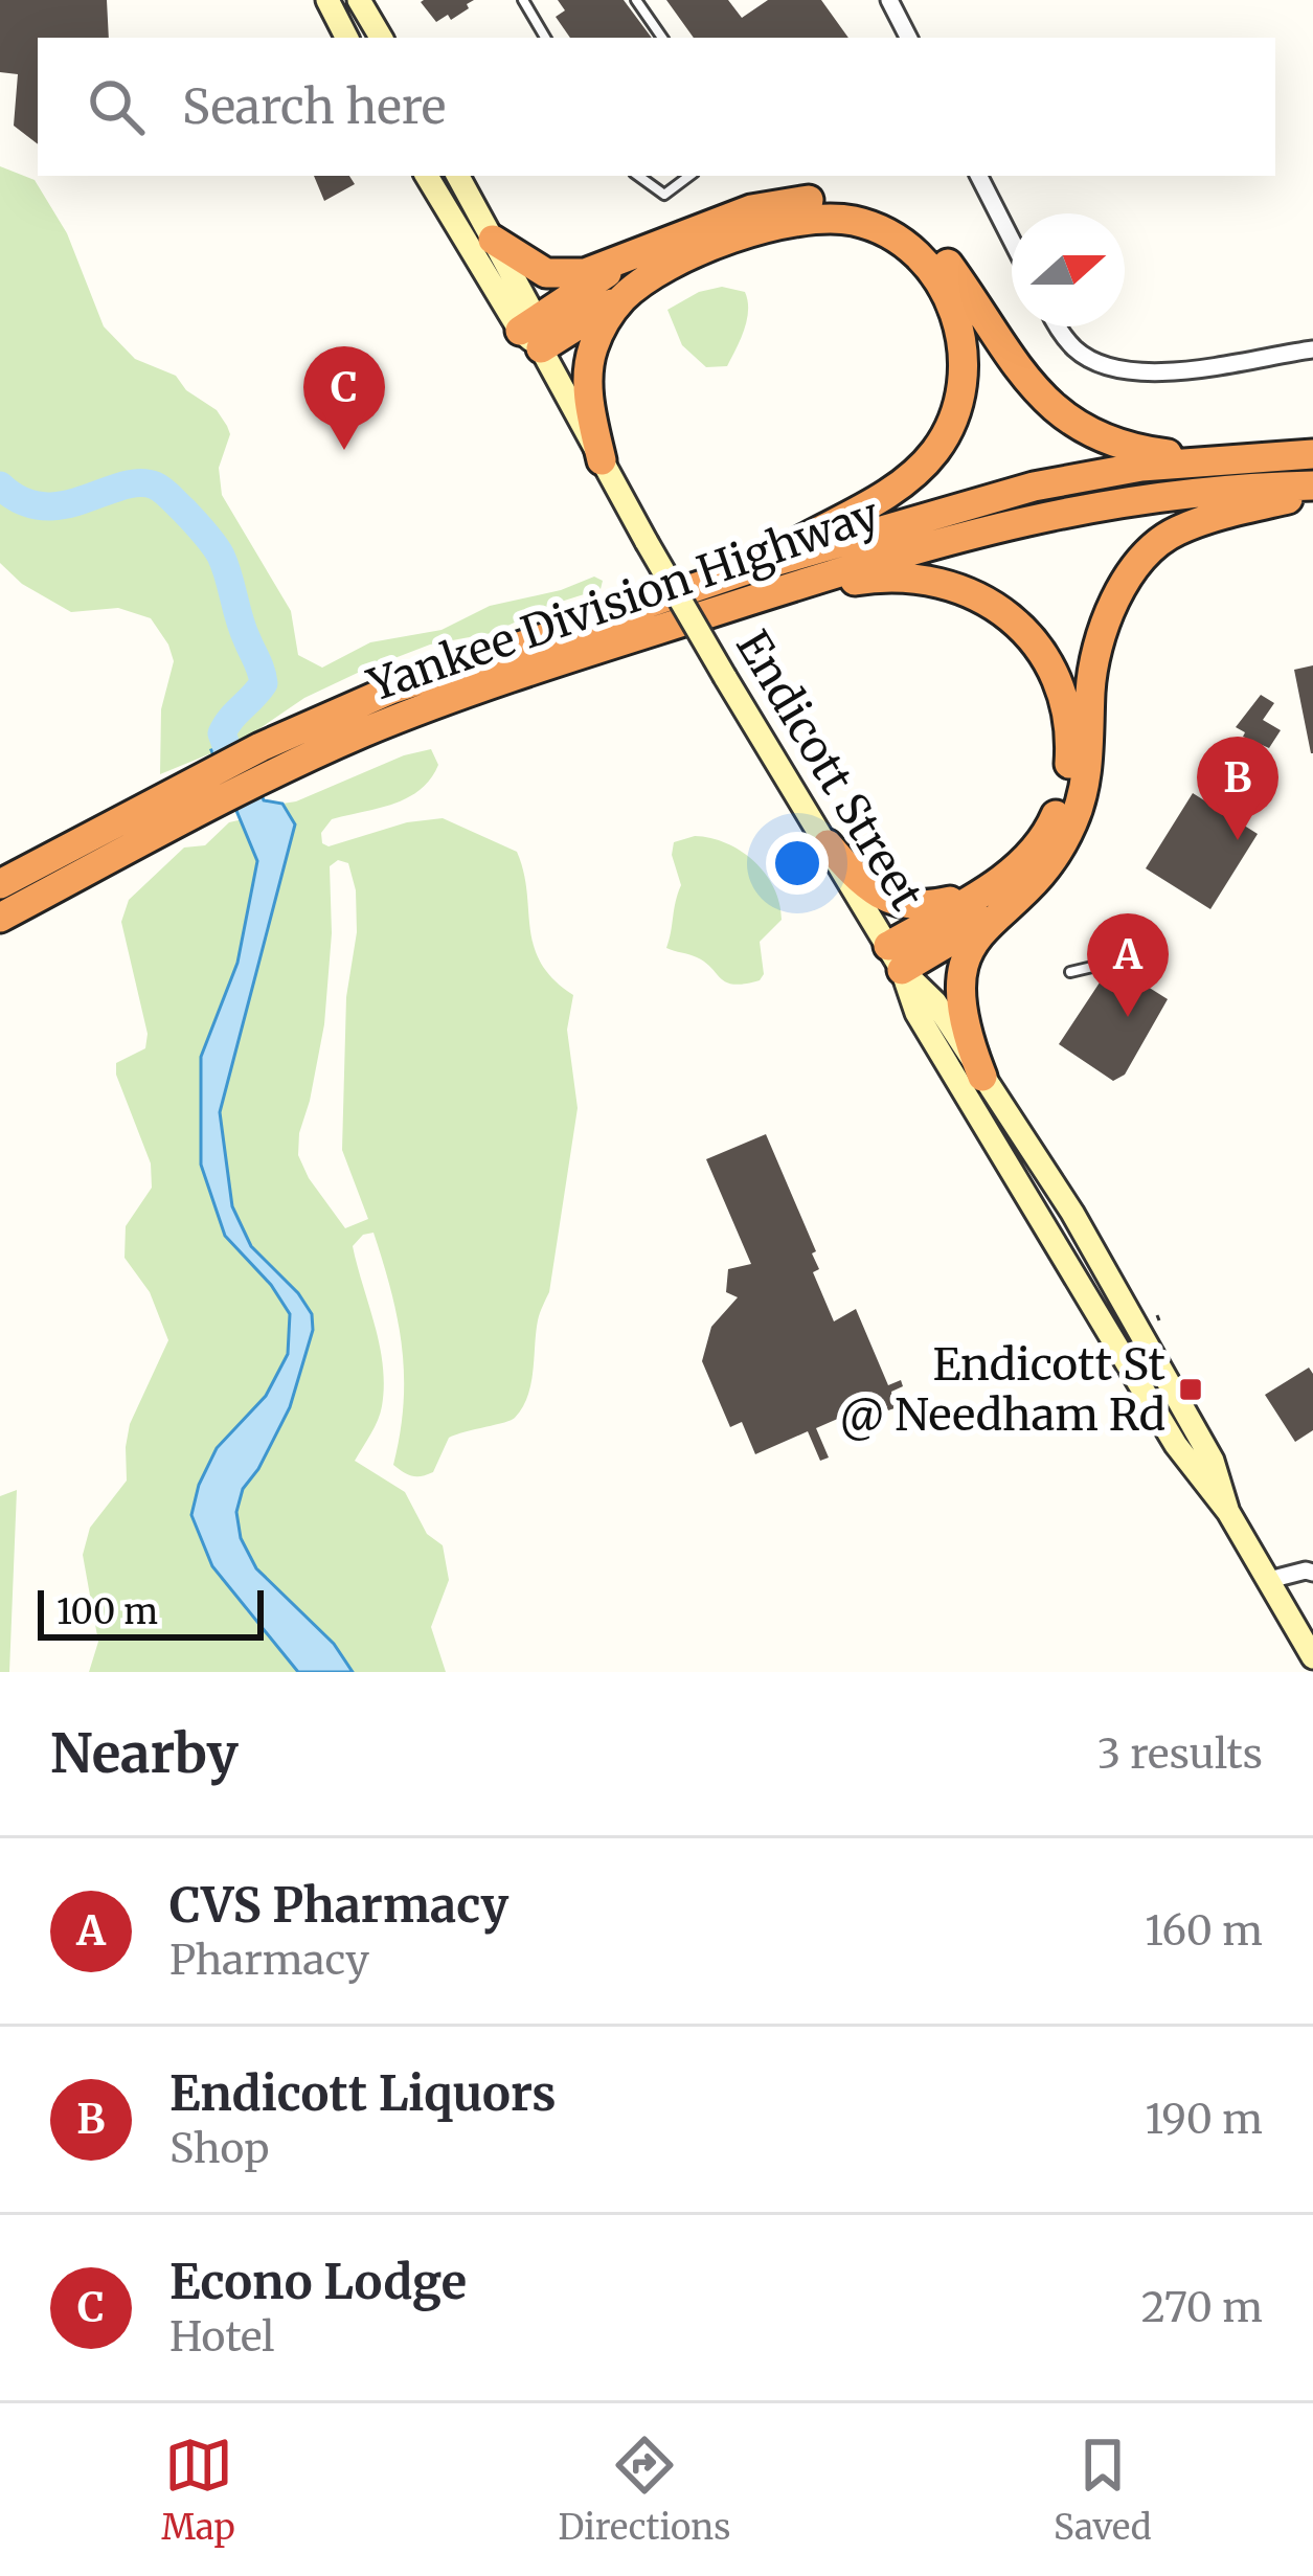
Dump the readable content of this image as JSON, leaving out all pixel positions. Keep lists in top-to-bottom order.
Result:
{
  "streets": {
    "highway": ["Yankee Division Highway"],
    "main road": ["Endicott Street"]
  },
  "places": {
    "transit": ["Endicott St @ Needham Rd"]
  },
  "scale_bar": "100 m",
  "north": "right",
  "page": {
    "search": "Search here",
    "pins": ["C", "B", "A"],
    "scale": "100 m",
    "heading": ["Nearby", "3 results"],
    "list": [
      {
        "mark": "A",
        "name": "CVS Pharmacy",
        "note": "Pharmacy",
        "value": "160 m"
      },
      {
        "mark": "B",
        "name": "Endicott Liquors",
        "note": "Shop",
        "value": "190 m"
      },
      {
        "mark": "C",
        "name": "Econo Lodge",
        "note": "Hotel",
        "value": "270 m"
      }
    ],
    "nav": ["Map", "Directions", "Saved"]
  }
}
